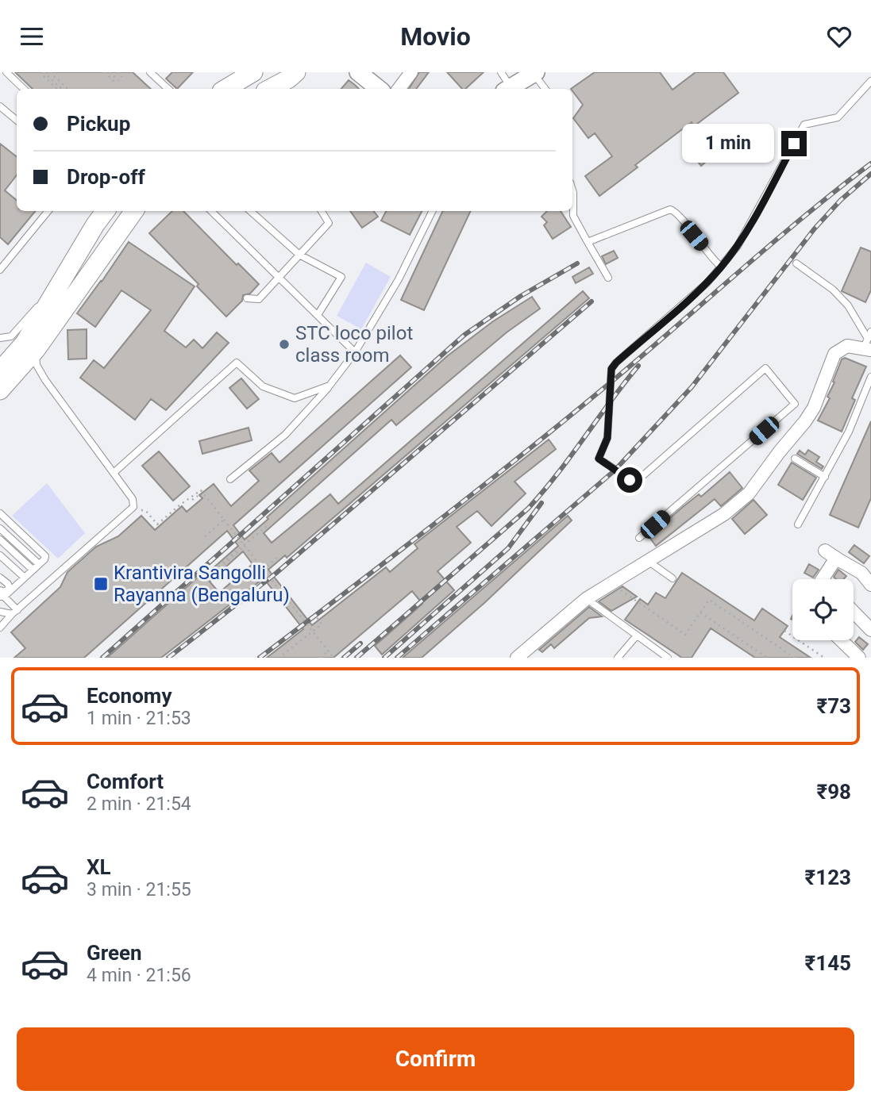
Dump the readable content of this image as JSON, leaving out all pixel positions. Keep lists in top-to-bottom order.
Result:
{
  "places": {
    "other": ["STC loco pilot class room"],
    "transit": ["Krantivira Sangolli Rayanna (Bengaluru)"]
  },
  "page": {
    "header": "Movio",
    "banner": ["Pickup", "Drop-off"],
    "bubble": "1 min",
    "list": [
      {
        "name": "Economy",
        "note": "1 min · 21:53",
        "value": "₹73"
      },
      {
        "name": "Comfort",
        "note": "2 min · 21:54",
        "value": "₹98"
      },
      {
        "name": "XL",
        "note": "3 min · 21:55",
        "value": "₹123"
      },
      {
        "name": "Green",
        "note": "4 min · 21:56",
        "value": "₹145"
      }
    ],
    "buttons": "Confirm"
  }
}
